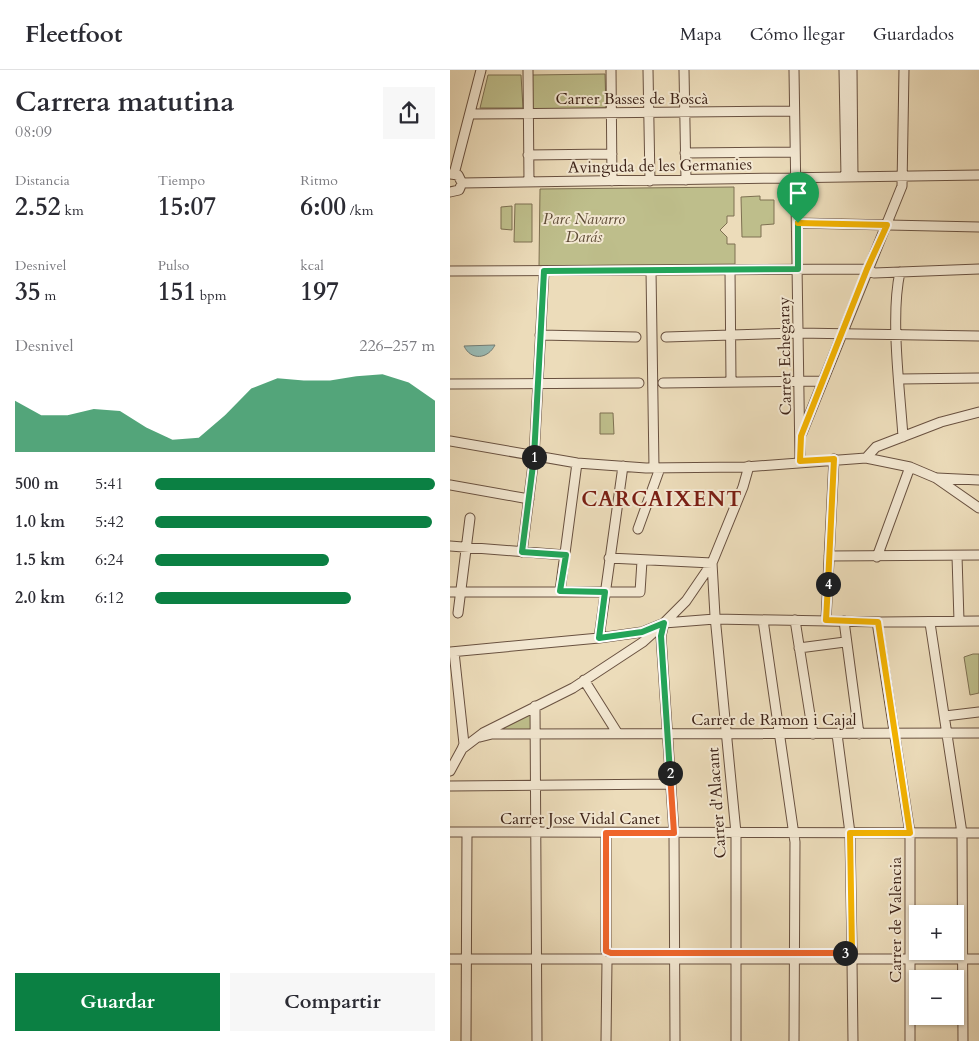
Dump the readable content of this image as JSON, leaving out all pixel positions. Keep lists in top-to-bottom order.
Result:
{
  "streets": {
    "street": [
      "Carrer Basses de Boscà",
      "Avinguda de les Germanies",
      "Carrer Echegaray",
      "Carrer de Ramon i Cajal",
      "Carrer d'Alacant",
      "Carrer Jose Vidal Canet",
      "Carrer de València"
    ]
  },
  "crossings": [
    ["Carrer Basses de Boscà", "Carrer Echegaray"],
    ["Avinguda de les Germanies", "Carrer Echegaray"],
    ["Carrer de Ramon i Cajal", "Carrer d'Alacant"],
    ["Carrer de Ramon i Cajal", "Carrer de València"],
    ["Carrer d'Alacant", "Carrer Jose Vidal Canet"],
    ["Carrer Jose Vidal Canet", "Carrer de València"]
  ],
  "districts": ["CARCAIXENT"],
  "parks": ["Parc Navarro Darás"],
  "page": {
    "header": "Fleetfoot",
    "nav": ["Mapa", "Cómo llegar", "Guardados"],
    "heading": ["Carrera matutina", "08:09"],
    "stats": [
      ["Distancia", "2.52 km"],
      ["Tiempo", "15:07"],
      ["Ritmo", "6:00 /km"],
      ["Desnivel", "35 m"],
      ["Pulso", "151 bpm"],
      ["kcal", "197"]
    ],
    "chart": ["Desnivel", "226–257 m"],
    "pins": [
      "1",
      "4",
      "2",
      "3"
    ],
    "list": [
      {
        "name": "500 m",
        "note": "5:41"
      },
      {
        "name": "1.0 km",
        "note": "5:42"
      },
      {
        "name": "1.5 km",
        "note": "6:24"
      },
      {
        "name": "2.0 km",
        "note": "6:12"
      }
    ],
    "map_buttons": ["+", "−"],
    "buttons": ["Guardar", "Compartir"]
  }
}
